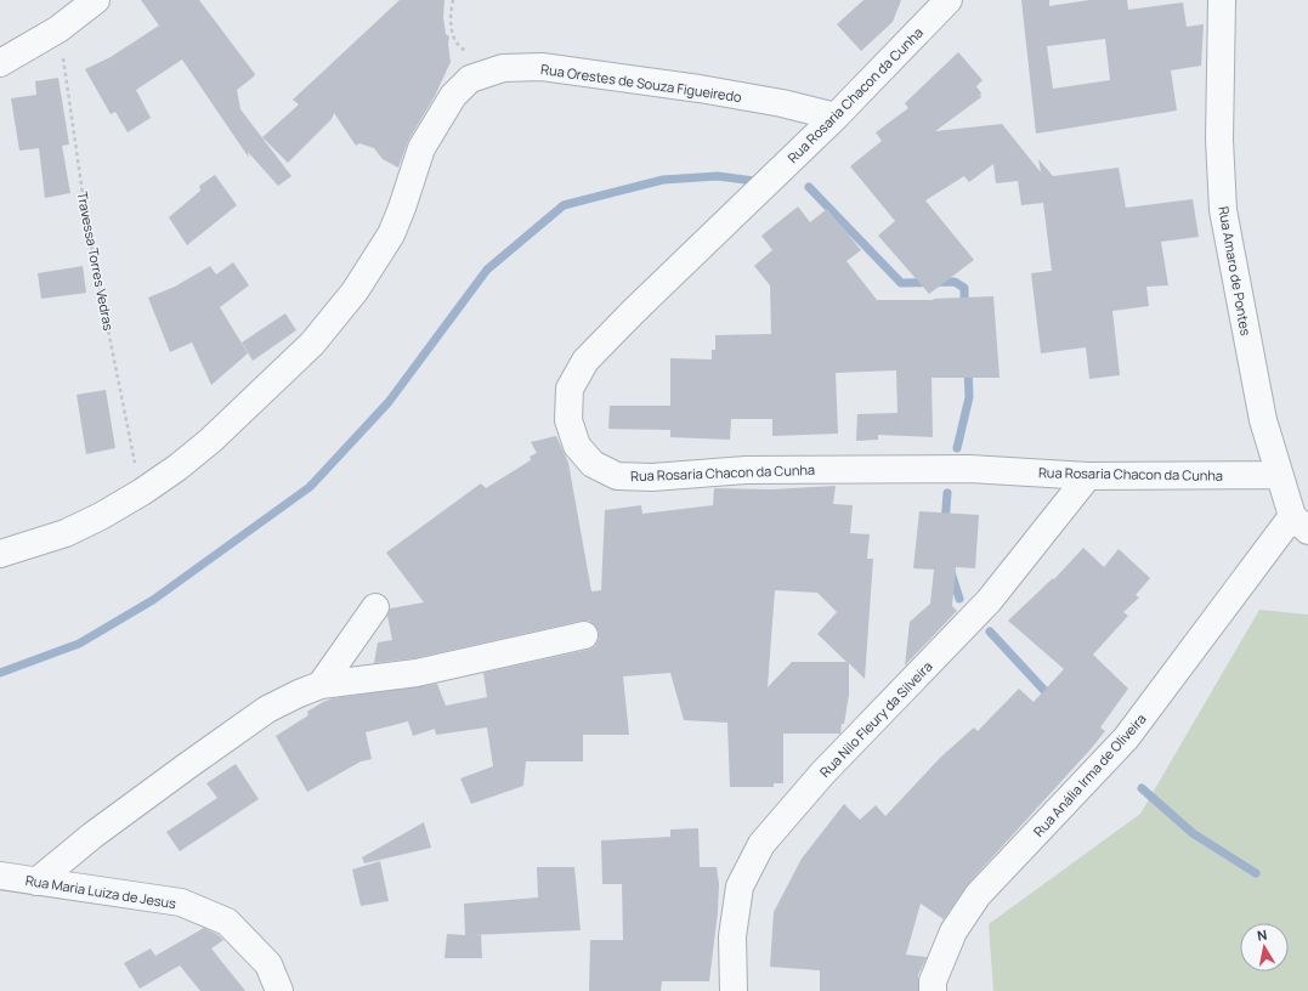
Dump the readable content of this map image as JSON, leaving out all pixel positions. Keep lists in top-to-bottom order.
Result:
{
  "streets": {
    "street": [
      "Rua Orestes de Souza Figueiredo",
      "Rua Rosaria Chacon da Cunha",
      "Rua Amaro de Pontes",
      "Rua Nilo Fleury da Silveira",
      "Rua Anália Irma de Oliveira",
      "Rua Maria Luiza de Jesus"
    ],
    "path": ["Travessa Torres Vedras"]
  },
  "crossings": [
    ["Rua Orestes de Souza Figueiredo", "Rua Rosaria Chacon da Cunha"],
    ["Rua Orestes de Souza Figueiredo", "Travessa Torres Vedras"],
    ["Rua Rosaria Chacon da Cunha", "Rua Amaro de Pontes"],
    ["Rua Rosaria Chacon da Cunha", "Rua Nilo Fleury da Silveira"],
    ["Rua Amaro de Pontes", "Rua Anália Irma de Oliveira"]
  ],
  "north": "top"
}
